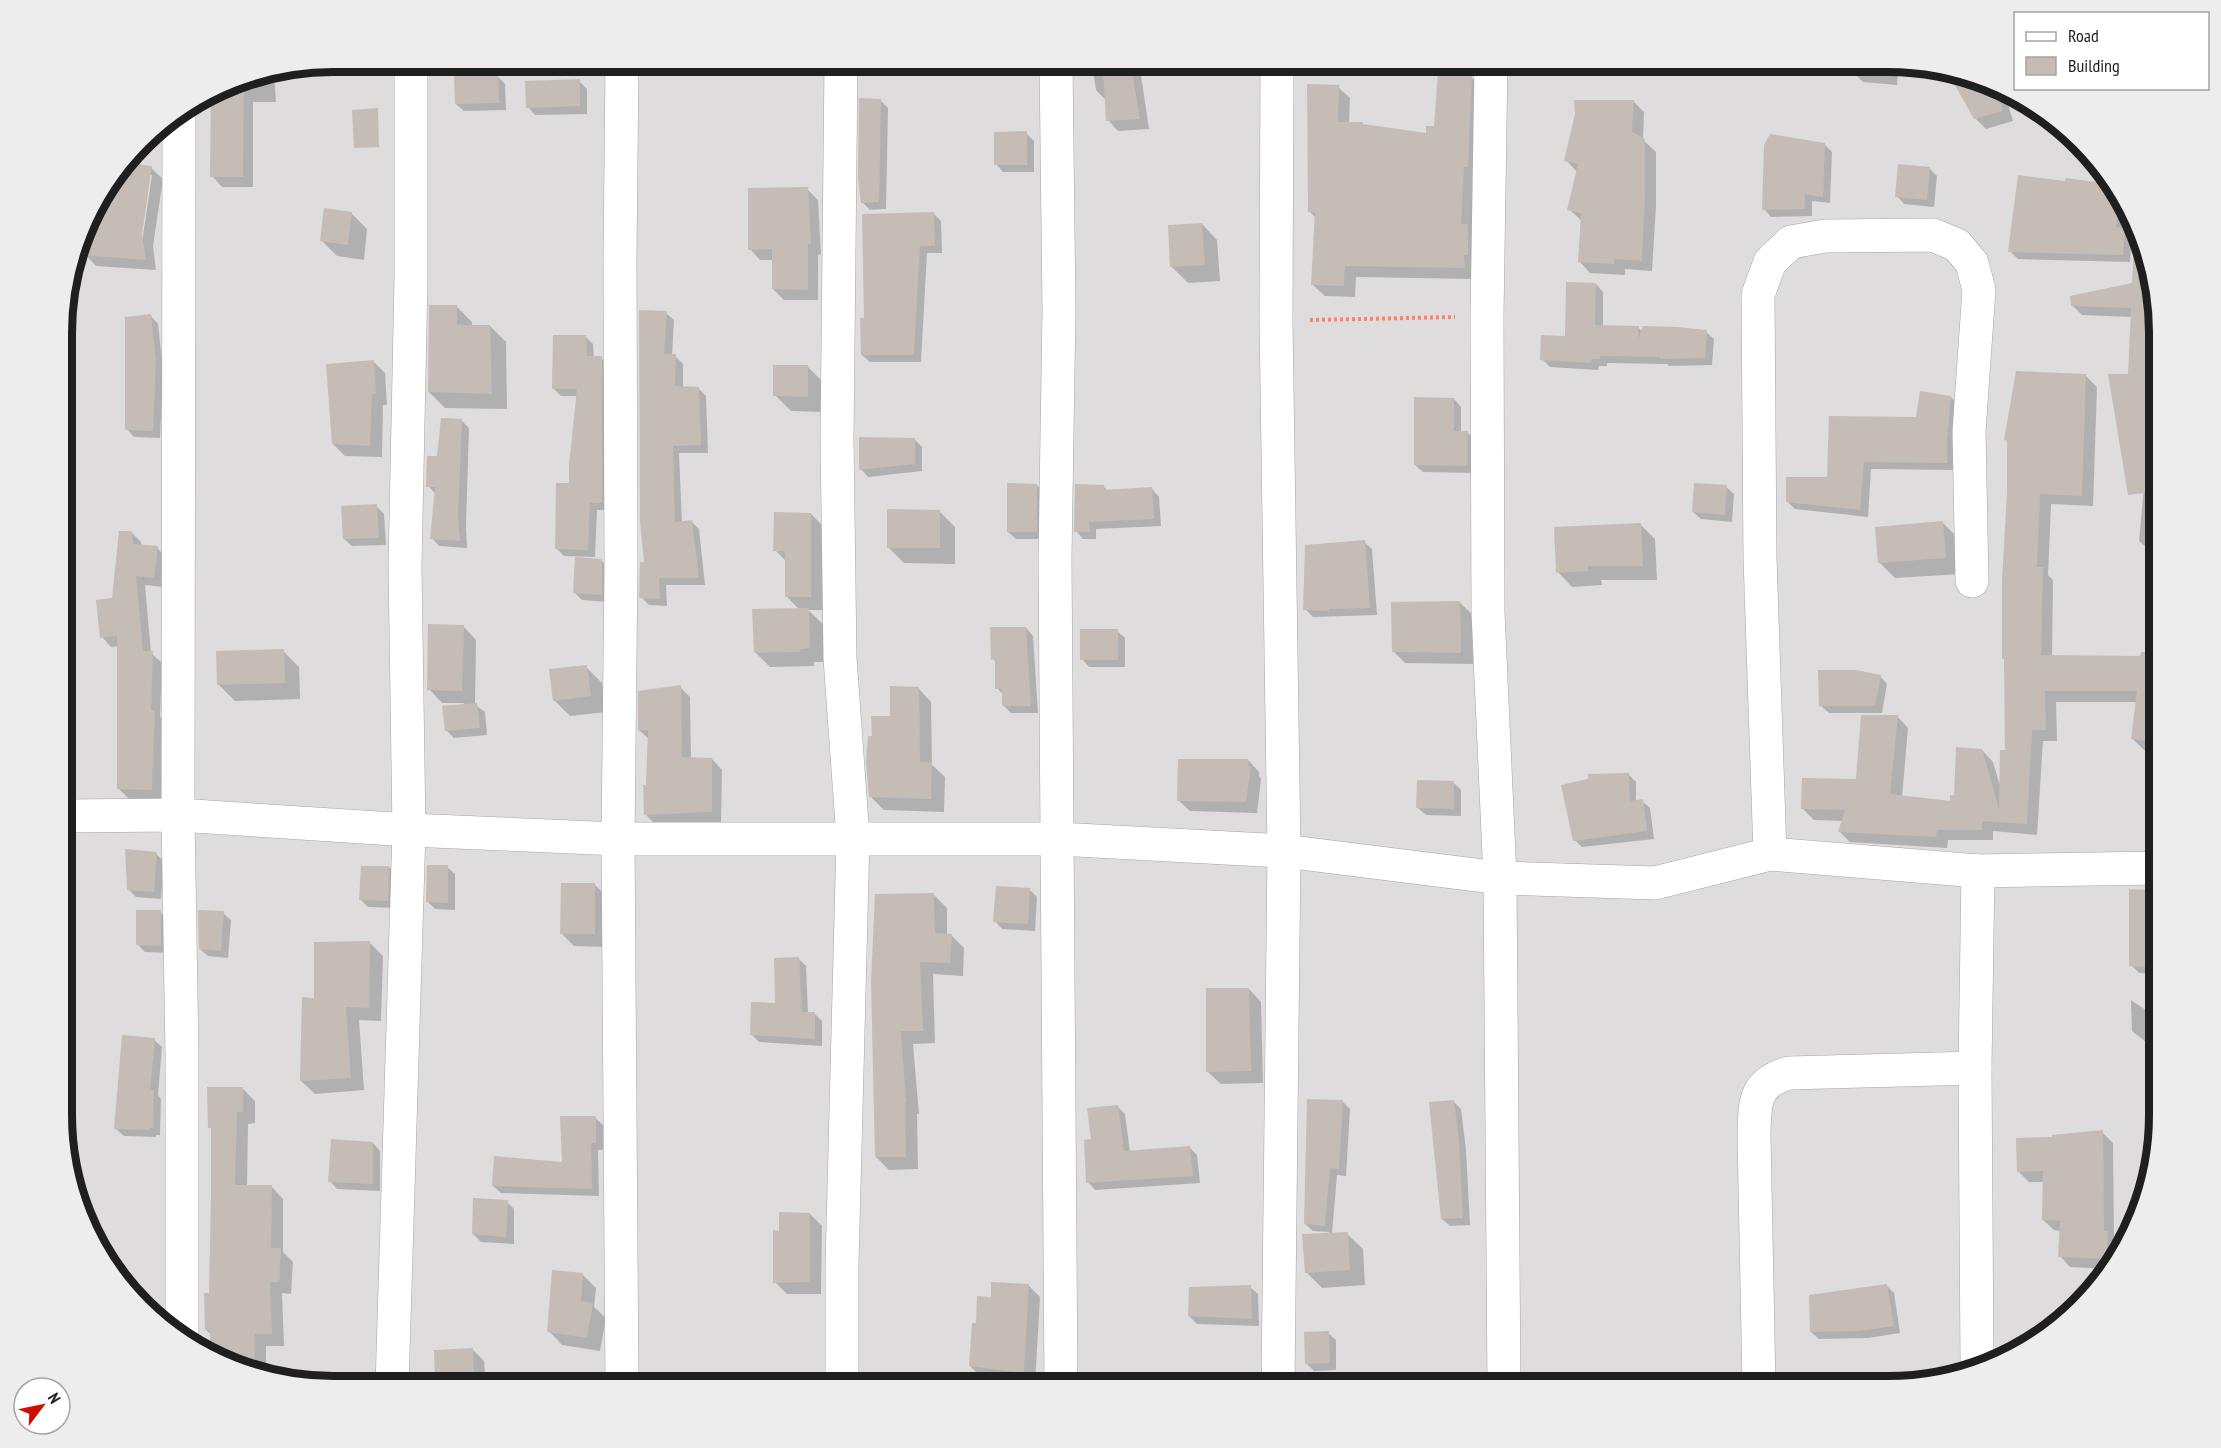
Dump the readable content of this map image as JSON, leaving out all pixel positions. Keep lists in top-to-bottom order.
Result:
{
  "legend": ["Road", "Building"],
  "north": "top right"
}
